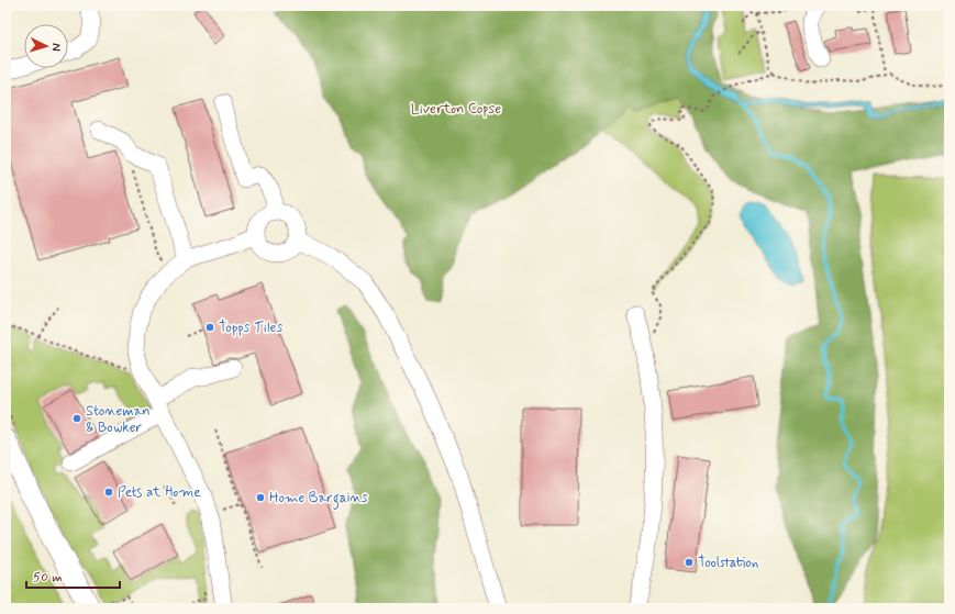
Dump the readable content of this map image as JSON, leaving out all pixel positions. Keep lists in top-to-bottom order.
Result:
{
  "parks": ["Liverton Copse"],
  "places": [
    "Topps Tiles",
    "Stoneman & Bowker",
    "Pets at Home",
    "Home Bargains",
    "Toolstation"
  ],
  "scale_bar": "50 m",
  "north": "right"
}
